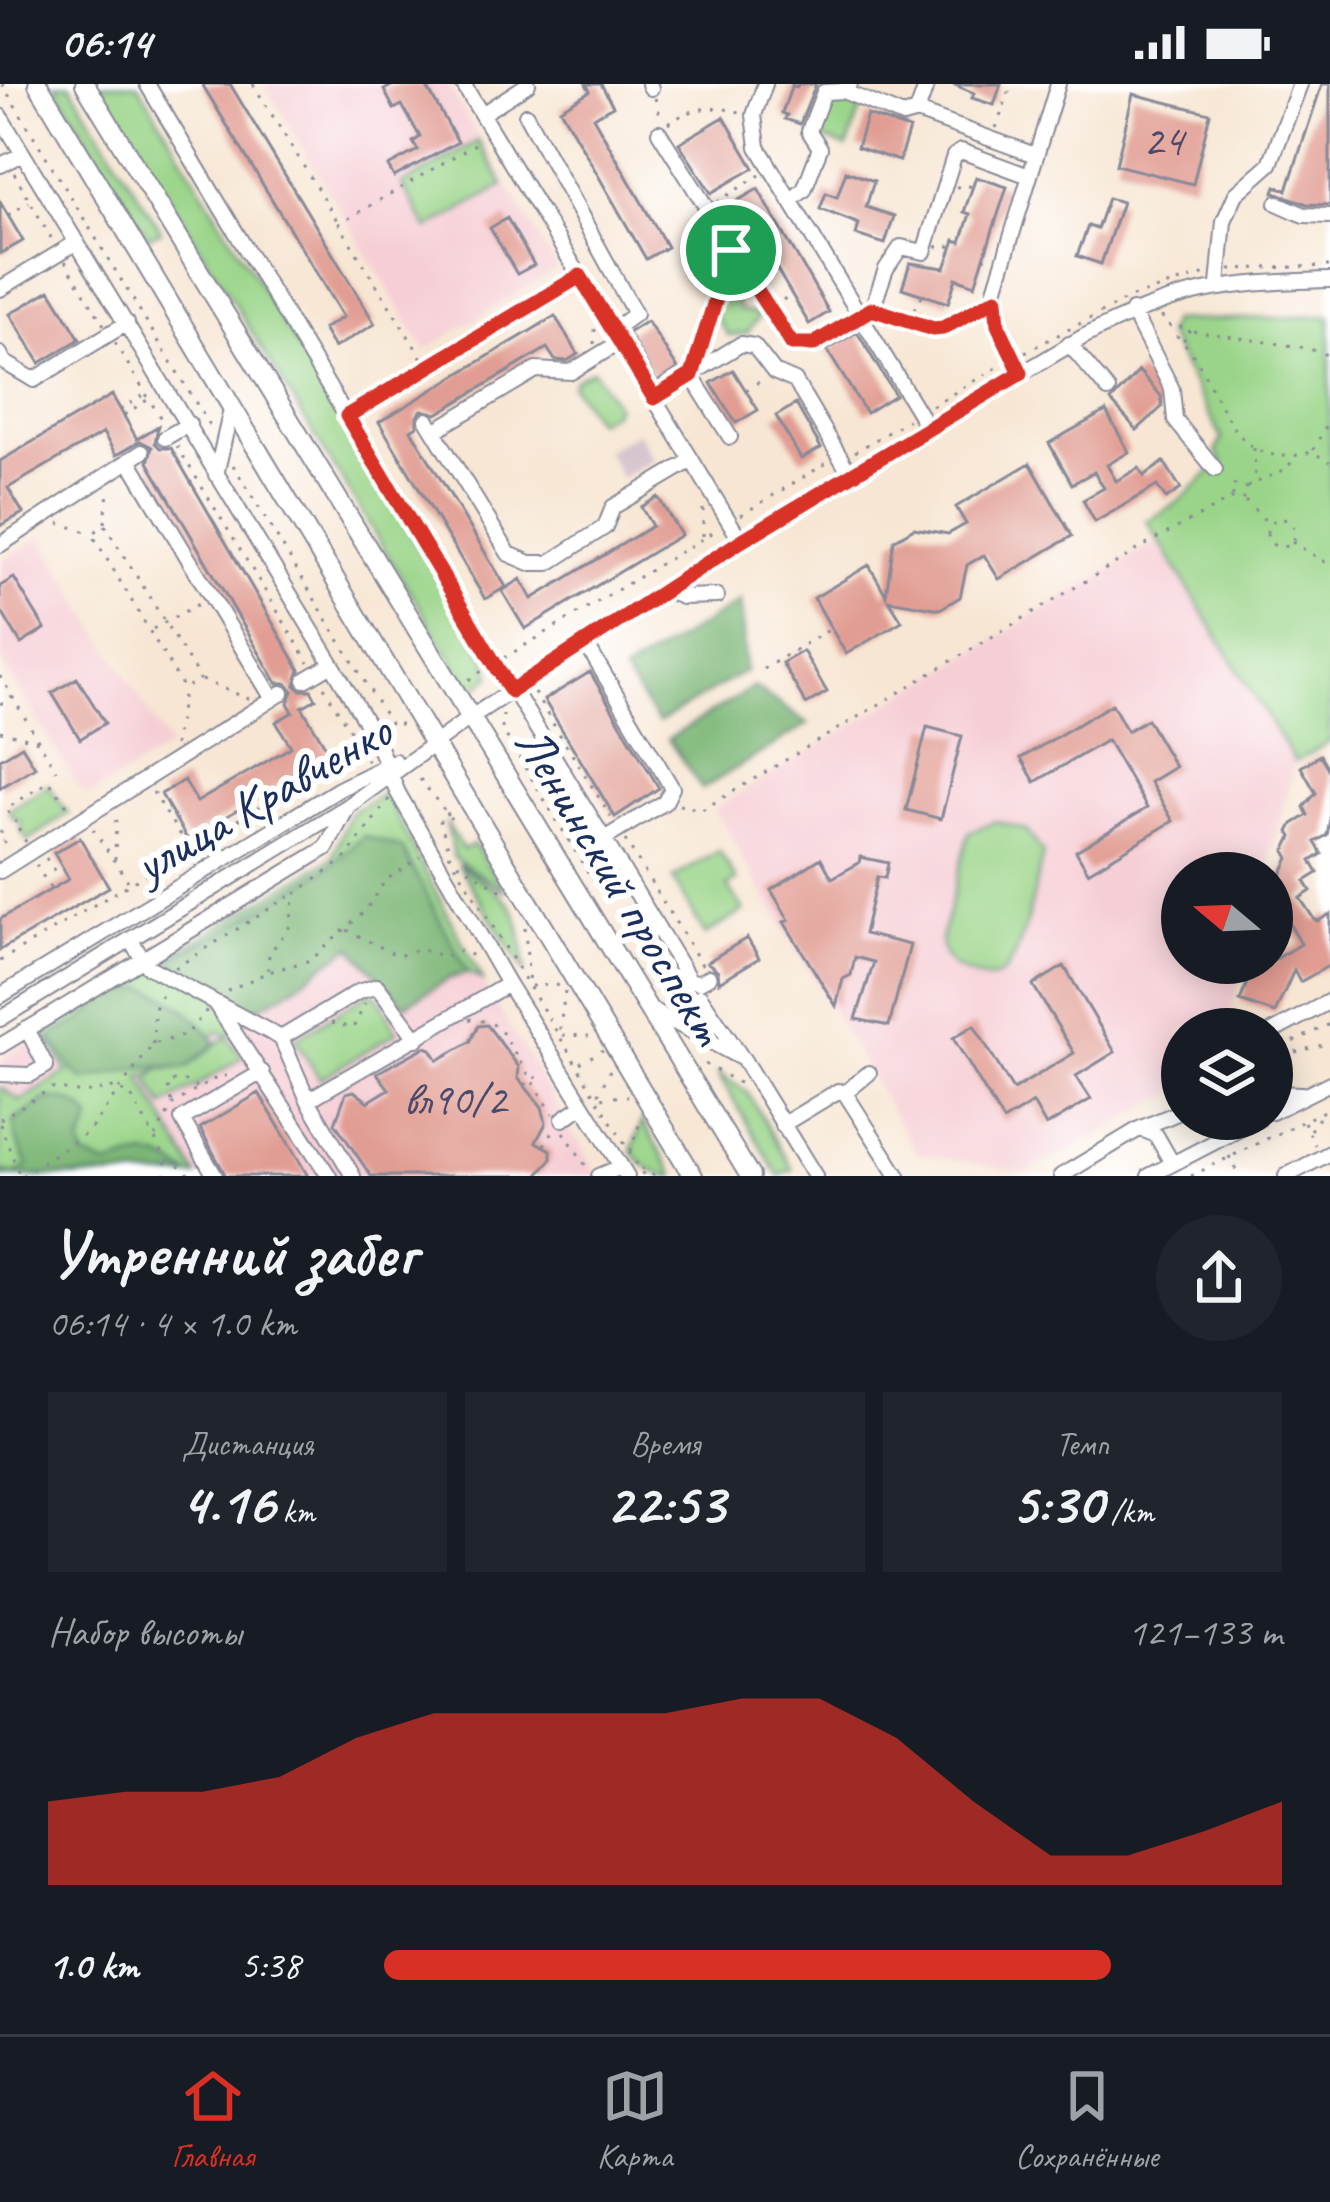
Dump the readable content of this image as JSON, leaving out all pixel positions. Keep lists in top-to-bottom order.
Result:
{
  "streets": {
    "main road": ["Ленинский проспект"],
    "street": ["улица Кравченко"]
  },
  "crossings": [
    ["улица Кравченко", "Ленинский проспект"]
  ],
  "house_numbers": ["24", "вл90/2"],
  "north": "left",
  "page": {
    "status": "06:14",
    "heading": ["Утренний забег", "06:14 · 4 × 1.0 km"],
    "stats": [
      ["Дистанция", "4.16 km"],
      ["Время", "22:53"],
      ["Темп", "5:30 /km"]
    ],
    "chart": ["Набор высоты", "121–133 m"],
    "list": [
      {
        "name": "1.0 km",
        "note": "5:38"
      }
    ],
    "tabs": ["Главная", "Карта", "Сохранённые"]
  }
}
